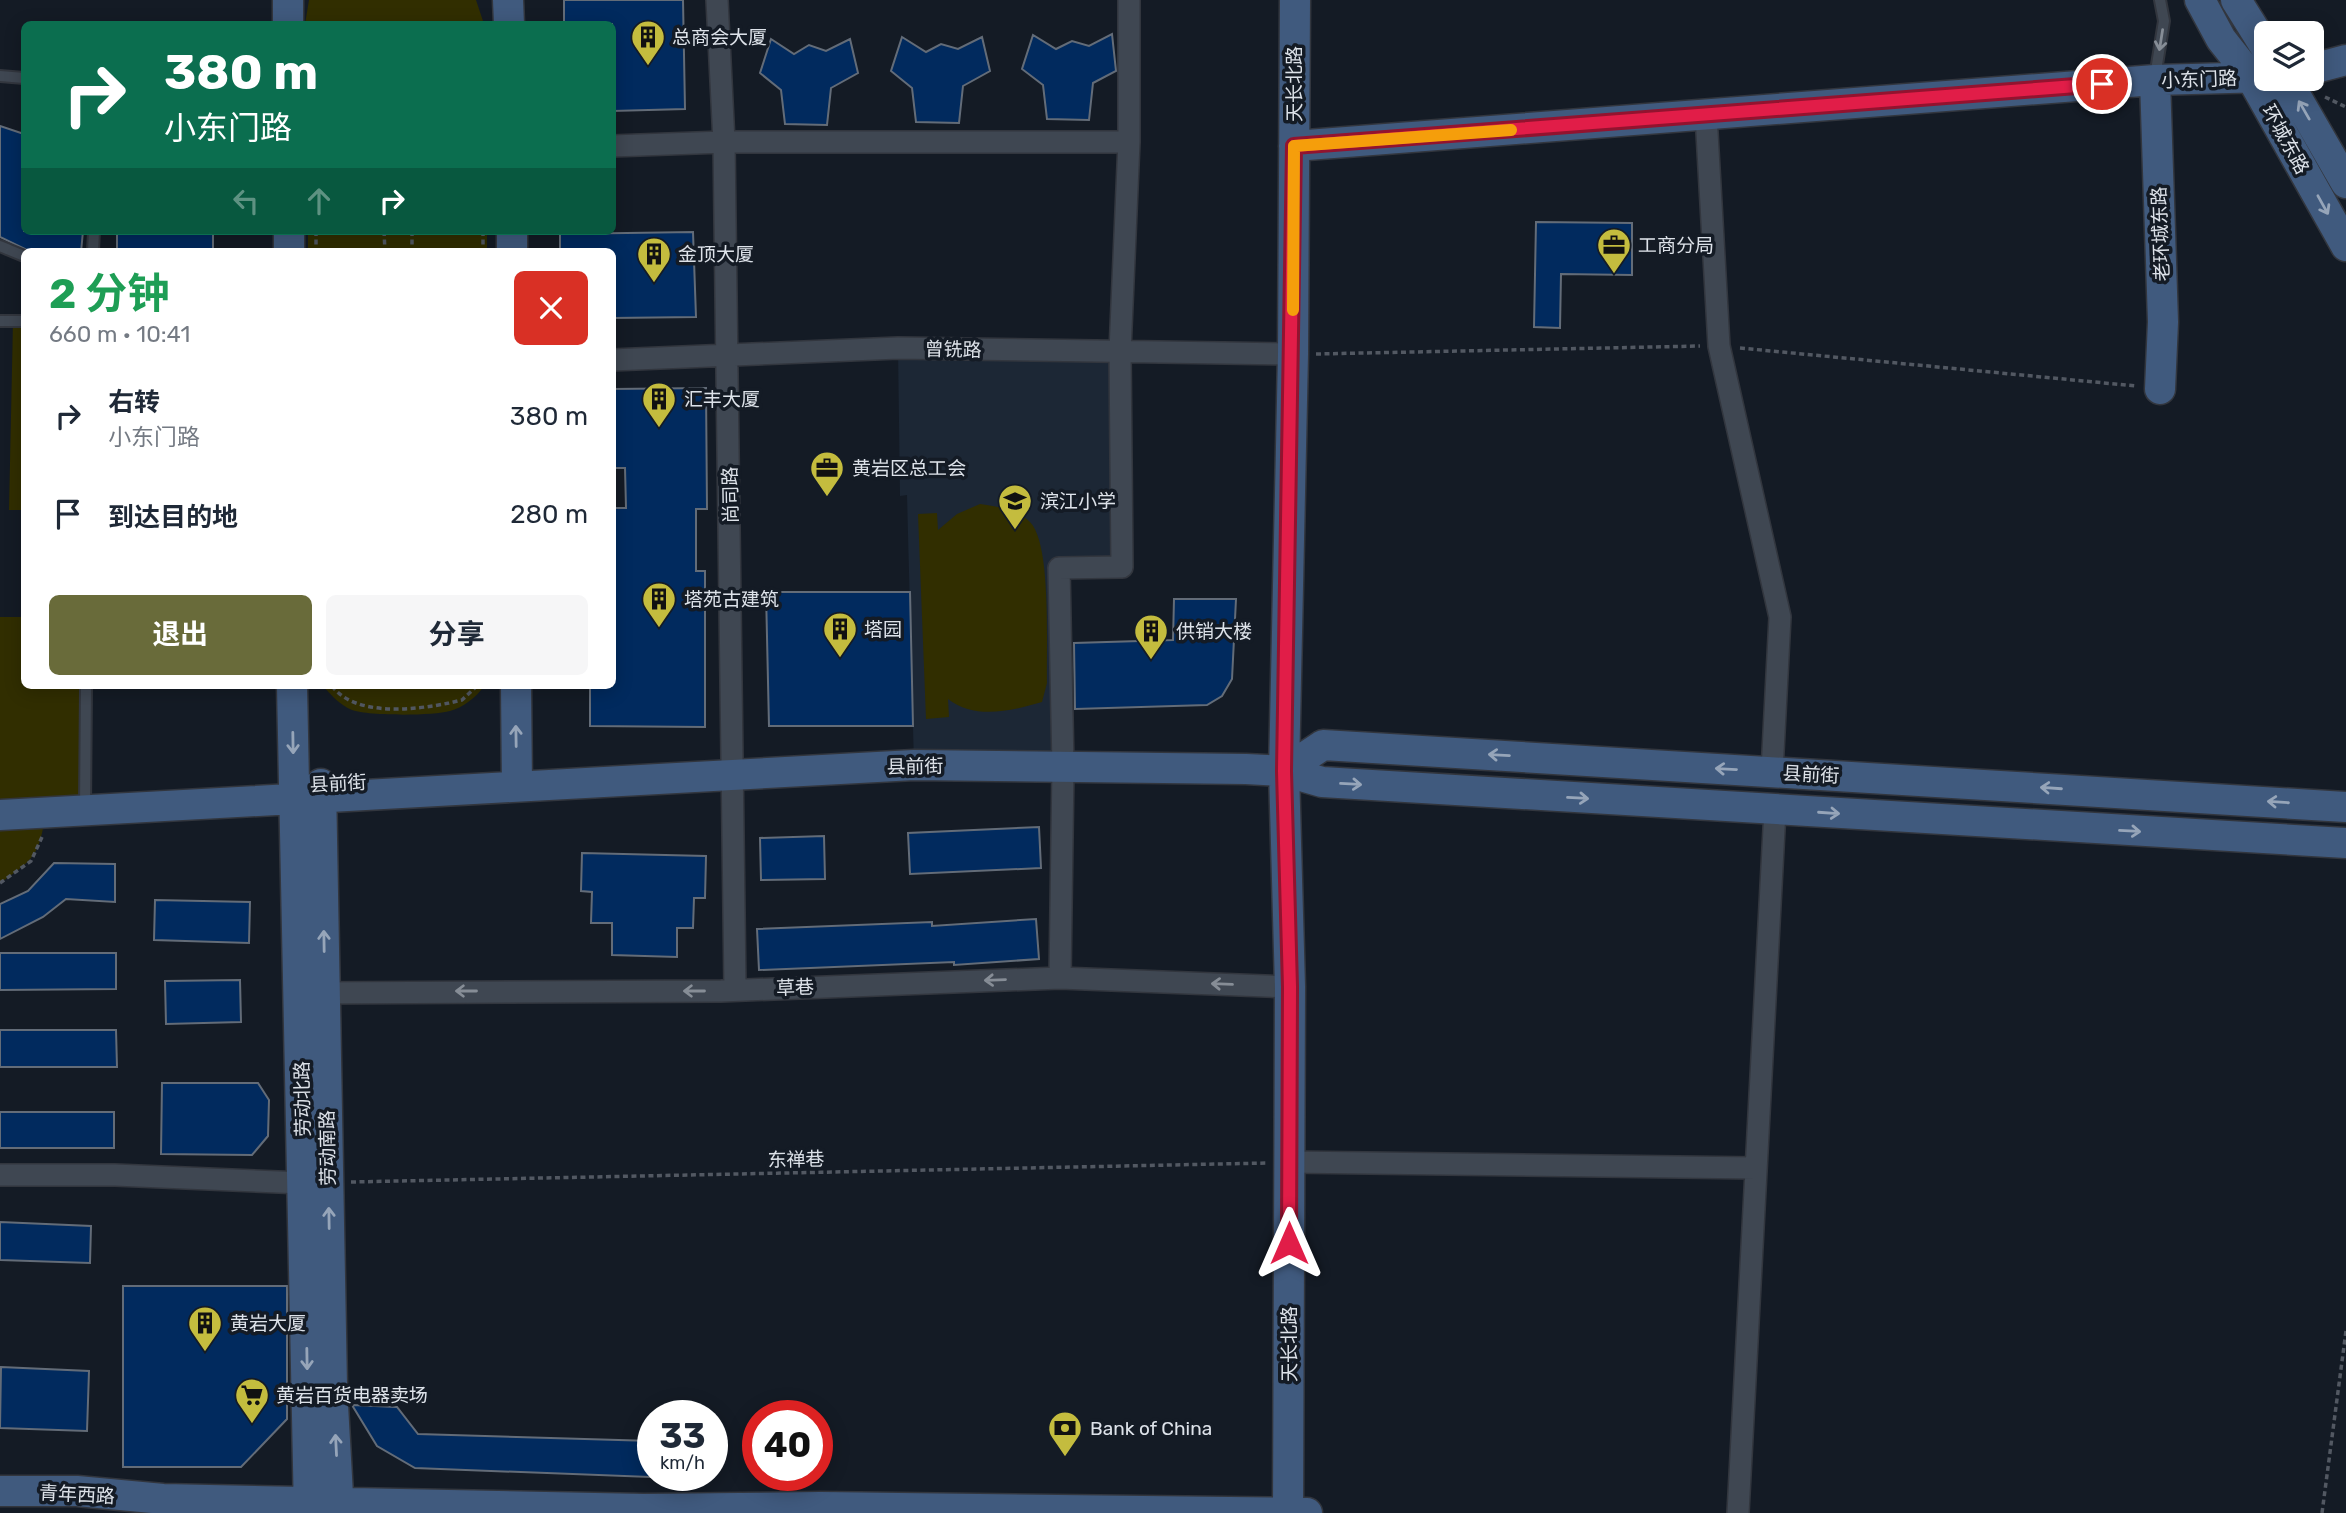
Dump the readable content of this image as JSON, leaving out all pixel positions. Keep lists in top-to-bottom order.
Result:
{
  "streets": {
    "street": [
      "小东门路",
      "天长北路",
      "环城东路",
      "老环城东路",
      "曾铣路",
      "尚司路",
      "县前街",
      "草巷",
      "劳动北路",
      "劳动南路",
      "青年西路"
    ],
    "path": ["东禅巷"]
  },
  "crossings": [
    ["小东门路", "天长北路"],
    ["小东门路", "老环城东路"],
    ["天长北路", "曾铣路"],
    ["天长北路", "县前街"],
    ["天长北路", "草巷"],
    ["天长北路", "东禅巷"],
    ["天长北路", "青年西路"],
    ["曾铣路", "尚司路"],
    ["尚司路", "县前街"],
    ["尚司路", "草巷"],
    ["县前街", "劳动北路"],
    ["草巷", "劳动北路"],
    ["劳动北路", "劳动南路"],
    ["劳动北路", "东禅巷"],
    ["劳动南路", "东禅巷"],
    ["劳动南路", "青年西路"]
  ],
  "one_way": ["草巷"],
  "places": {
    "building": [
      "总商会大厦",
      "金顶大厦",
      "汇丰大厦",
      "塔苑古建筑",
      "塔园",
      "供销大楼",
      "黄岩大厦"
    ],
    "office": ["工商分局", "黄岩区总工会"],
    "school or university": ["滨江小学"],
    "supermarket": ["黄岩百货电器卖场"],
    "bank": ["Bank of China"]
  },
  "page": {
    "turn": ["380 m", "小东门路"],
    "heading": ["2 分钟", "660 m · 10:41"],
    "list": [
      {
        "name": "右转",
        "note": "小东门路",
        "value": "380 m"
      },
      {
        "name": "到达目的地",
        "value": "280 m"
      }
    ],
    "buttons": ["退出", "分享"],
    "speed": "33 km/h",
    "limit": "40"
  }
}
